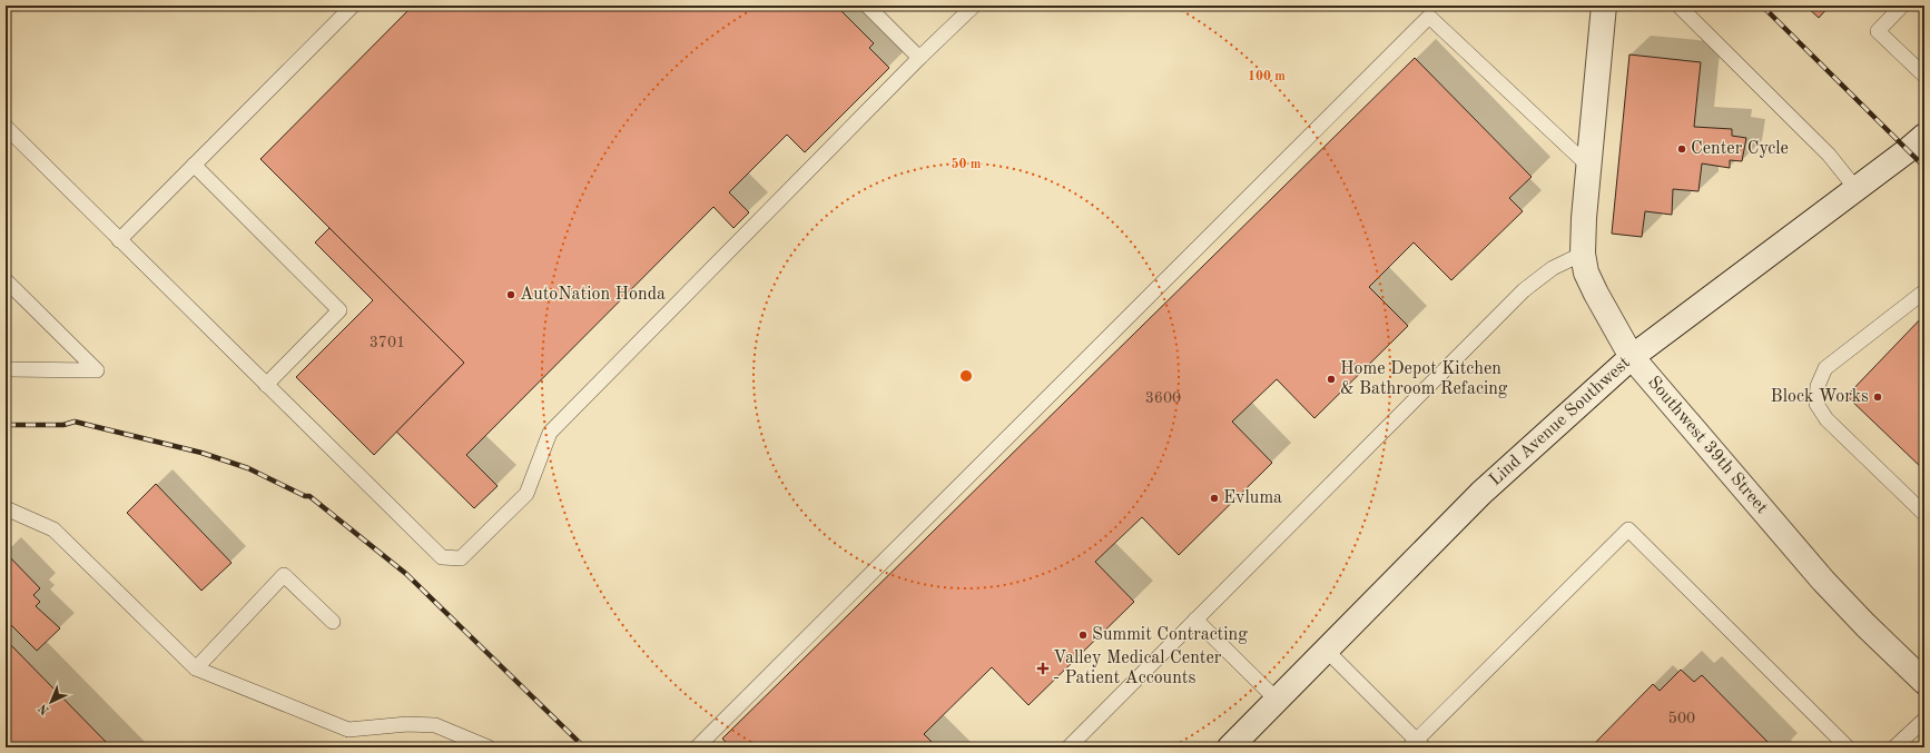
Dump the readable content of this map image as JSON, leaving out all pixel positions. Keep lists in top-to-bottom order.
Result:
{
  "streets": {
    "main road": ["Lind Avenue Southwest", "Southwest 39th Street"]
  },
  "crossings": [
    ["Lind Avenue Southwest", "Southwest 39th Street"]
  ],
  "places": {
    "other": [
      "Center Cycle",
      "AutoNation Honda",
      "Home Depot Kitchen & Bathroom Refacing",
      "Block Works",
      "Evluma",
      "Summit Contracting"
    ],
    "health": ["Valley Medical Center - Patient Accounts"]
  },
  "house_numbers": ["3701", "3600", "500"],
  "north": "bottom left",
  "rings": ["100 m", "50 m"]
}
